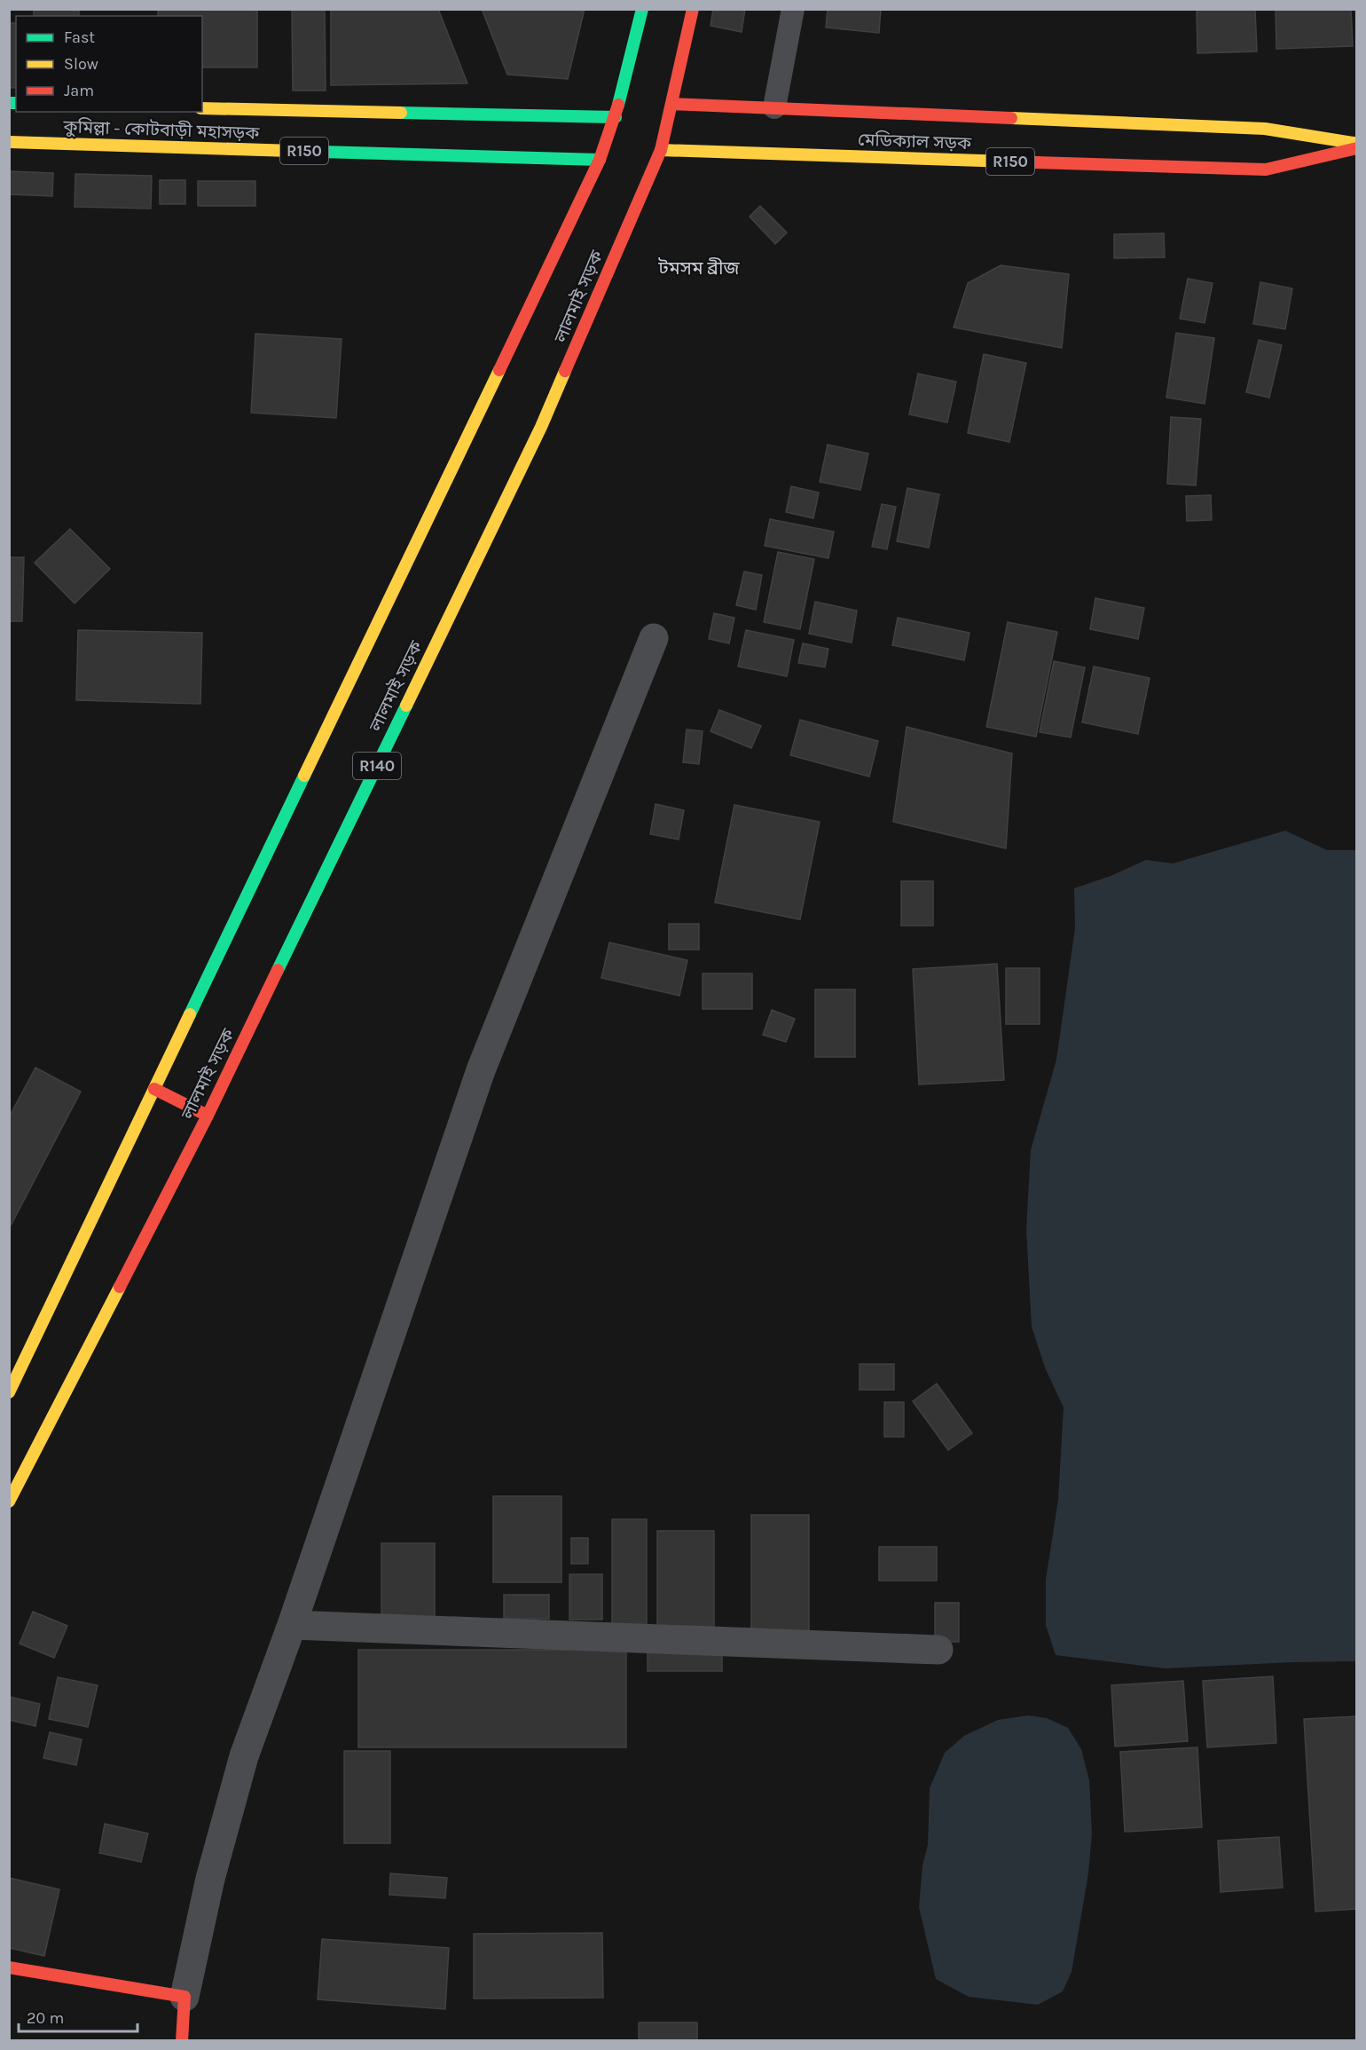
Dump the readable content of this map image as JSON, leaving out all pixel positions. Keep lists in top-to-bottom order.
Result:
{
  "streets": {
    "main road": [
      "কুমিল্লা - কোটবাড়ী মহাসড়ক",
      "মেডিক্যাল সড়ক",
      "R150",
      "লালমাই সড়ক",
      "R140"
    ]
  },
  "crossings": [
    ["মেডিক্যাল সড়ক", "লালমাই সড়ক"]
  ],
  "districts": ["টমসম ব্রীজ"],
  "legend": ["Fast", "Slow", "Jam"],
  "scale_bar": "20 m"
}
